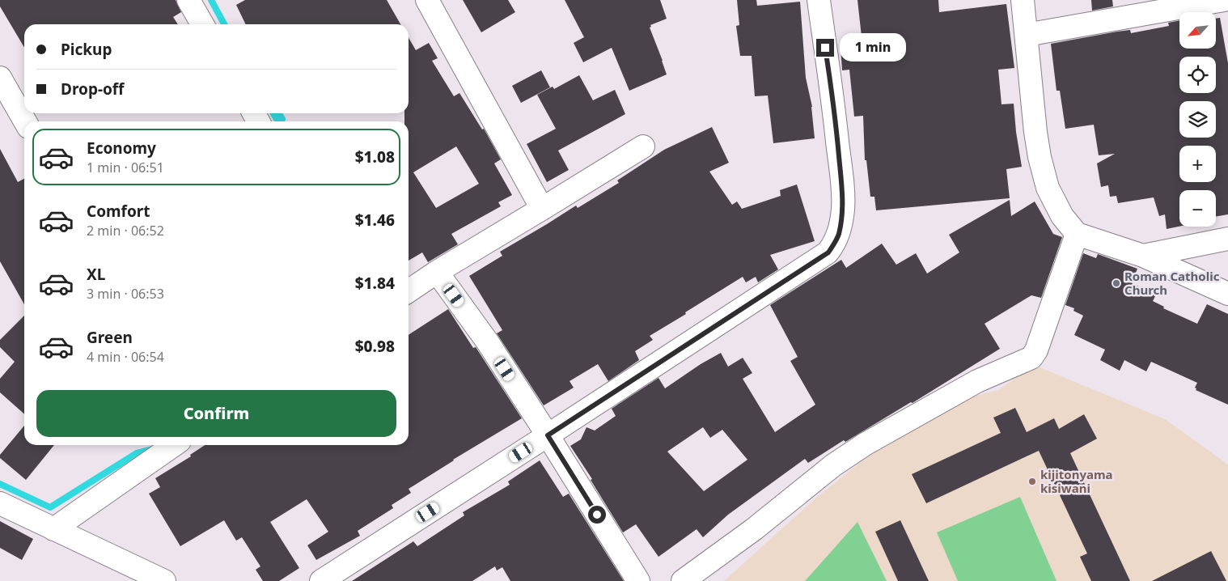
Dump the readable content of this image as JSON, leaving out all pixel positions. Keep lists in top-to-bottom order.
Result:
{
  "places": ["Roman Catholic Church", "kijitonyama kisiwani"],
  "north": "bottom left",
  "page": {
    "map_buttons": ["+", "−"],
    "banner": ["Pickup", "Drop-off"],
    "bubble": "1 min",
    "list": [
      {
        "name": "Economy",
        "note": "1 min · 06:51",
        "value": "$1.08"
      },
      {
        "name": "Comfort",
        "note": "2 min · 06:52",
        "value": "$1.46"
      },
      {
        "name": "XL",
        "note": "3 min · 06:53",
        "value": "$1.84"
      },
      {
        "name": "Green",
        "note": "4 min · 06:54",
        "value": "$0.98"
      }
    ],
    "buttons": "Confirm"
  }
}
